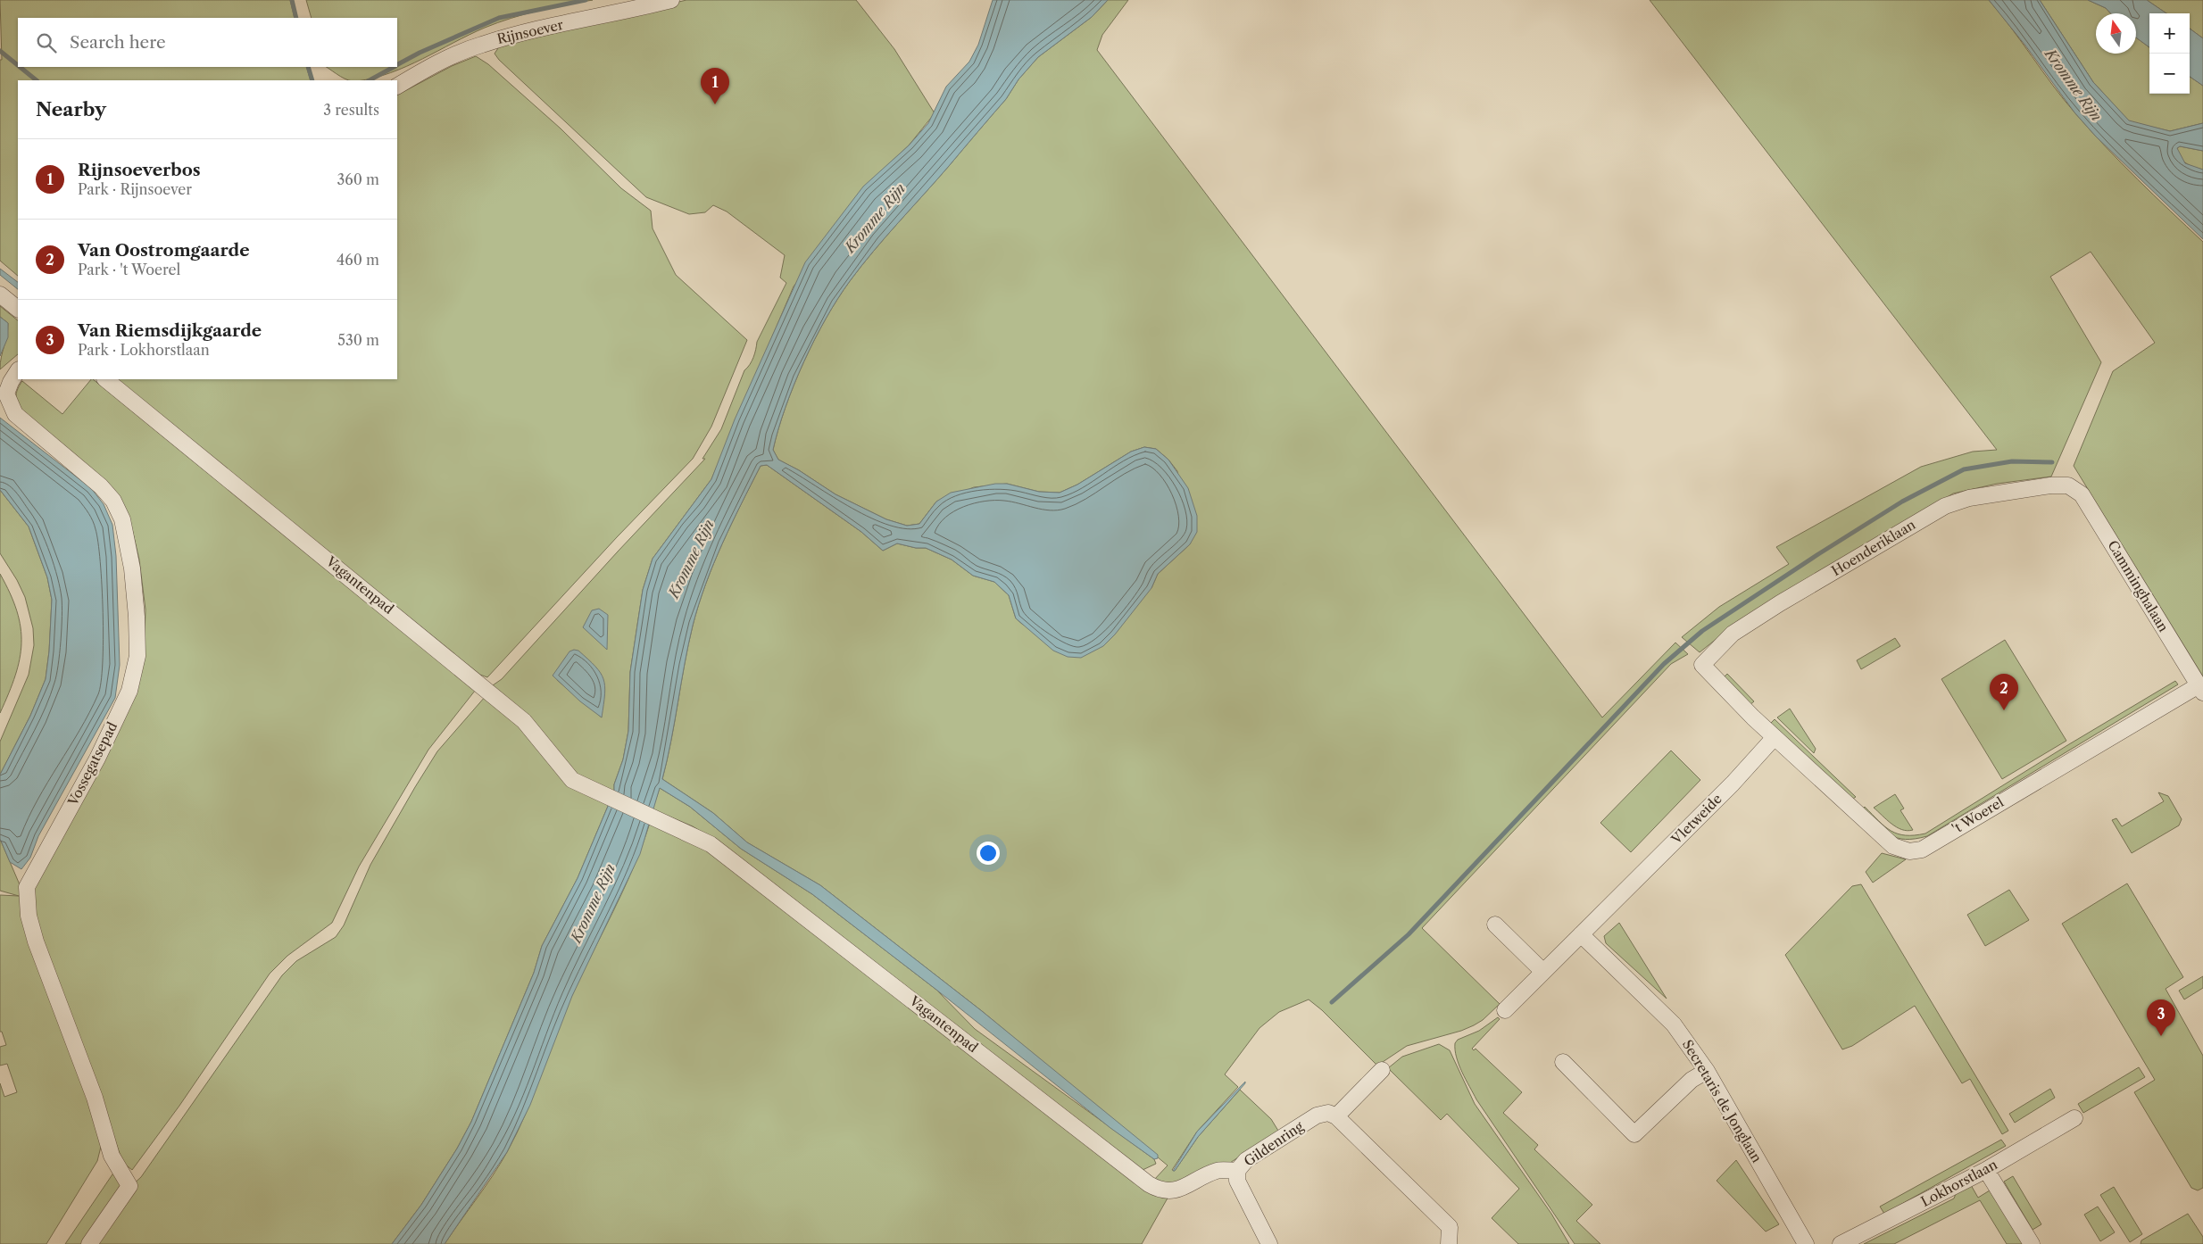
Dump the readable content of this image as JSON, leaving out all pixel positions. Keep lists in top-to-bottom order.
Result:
{
  "streets": {
    "street": [
      "Rijnsoever",
      "Hoenderiklaan",
      "Vagantenpad",
      "Camminghalaan",
      "Vossegatsepad",
      "'t Woerel",
      "Vletweide",
      "Secretaris de Jonglaan",
      "Gildenring",
      "Lokhorstlaan"
    ]
  },
  "crossings": [
    ["Hoenderiklaan", "Camminghalaan"],
    ["Hoenderiklaan", "'t Woerel"],
    ["Hoenderiklaan", "Vletweide"],
    ["Vagantenpad", "Gildenring"],
    ["Camminghalaan", "'t Woerel"],
    ["'t Woerel", "Vletweide"],
    ["Vletweide", "Secretaris de Jonglaan"]
  ],
  "water": ["Kromme Rijn"],
  "north": "top",
  "page": {
    "map_buttons": ["+", "−"],
    "search": "Search here",
    "pins": ["1", "2", "3"],
    "heading": ["Nearby", "3 results"],
    "list": [
      {
        "mark": "1",
        "name": "Rijnsoeverbos",
        "note": "Park · Rijnsoever",
        "value": "360 m"
      },
      {
        "mark": "2",
        "name": "Van Oostromgaarde",
        "note": "Park · 't Woerel",
        "value": "460 m"
      },
      {
        "mark": "3",
        "name": "Van Riemsdijkgaarde",
        "note": "Park · Lokhorstlaan",
        "value": "530 m"
      }
    ]
  }
}
